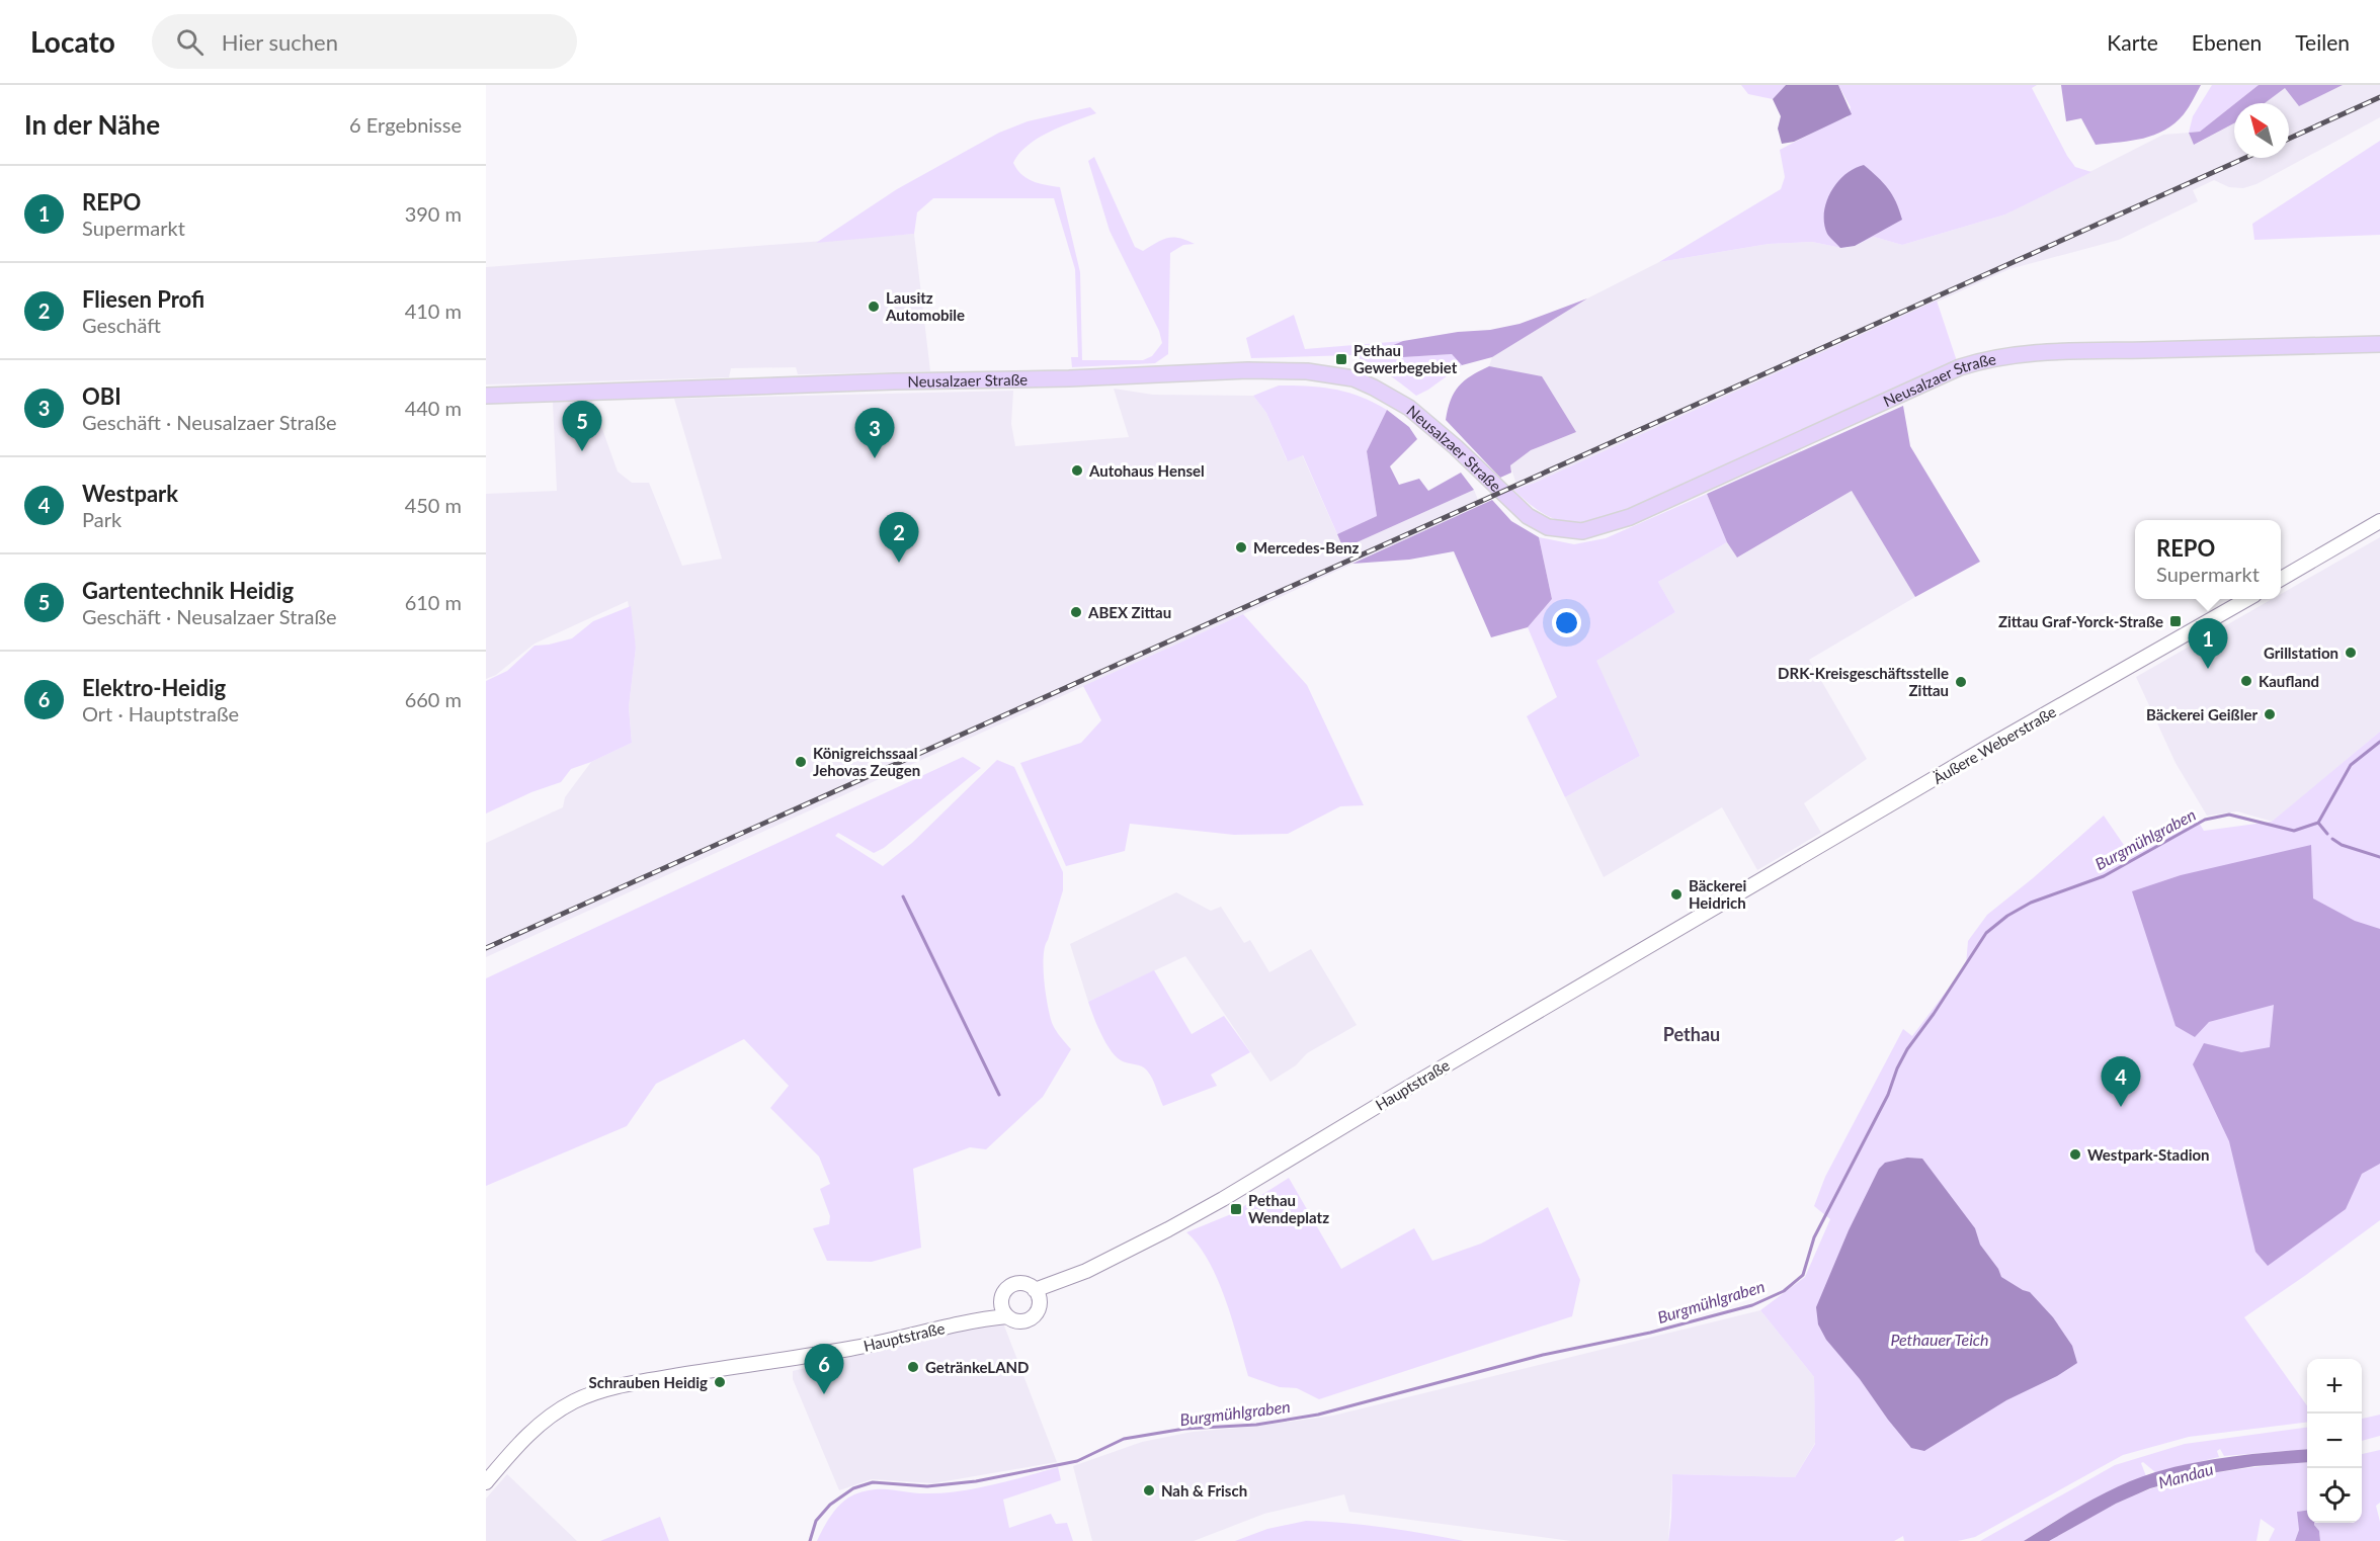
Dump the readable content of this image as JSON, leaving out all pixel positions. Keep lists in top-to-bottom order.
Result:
{
  "streets": {
    "main road": ["Neusalzaer Straße", "Äußere Weberstraße", "Hauptstraße"]
  },
  "crossings": [
    ["Äußere Weberstraße", "Hauptstraße"]
  ],
  "districts": ["Pethau"],
  "water": ["Burgmühlgraben", "Pethauer Teich", "Mandau"],
  "places": {
    "other": [
      "Lausitz Automobile",
      "Autohaus Hensel",
      "Mercedes-Benz",
      "ABEX Zittau",
      "Grillstation",
      "Kaufland",
      "DRK-Kreisgeschäftsstelle Zittau",
      "Bäckerei Geißler",
      "Königreichssaal Jehovas Zeugen",
      "Bäckerei Heidrich",
      "Westpark-Stadion",
      "GetränkeLAND",
      "Schrauben Heidig",
      "Nah & Frisch"
    ],
    "transit": ["Pethau Gewerbegebiet", "Zittau Graf-Yorck-Straße", "Pethau Wendeplatz"]
  },
  "north": "top left",
  "page": {
    "header": "Locato",
    "search": "Hier suchen",
    "nav": ["Karte", "Ebenen", "Teilen"],
    "heading": ["In der Nähe", "6 Ergebnisse"],
    "list": [
      {
        "mark": "1",
        "name": "REPO",
        "note": "Supermarkt",
        "value": "390 m"
      },
      {
        "mark": "2",
        "name": "Fliesen Profi",
        "note": "Geschäft",
        "value": "410 m"
      },
      {
        "mark": "3",
        "name": "OBI",
        "note": "Geschäft · Neusalzaer Straße",
        "value": "440 m"
      },
      {
        "mark": "4",
        "name": "Westpark",
        "note": "Park",
        "value": "450 m"
      },
      {
        "mark": "5",
        "name": "Gartentechnik Heidig",
        "note": "Geschäft · Neusalzaer Straße",
        "value": "610 m"
      },
      {
        "mark": "6",
        "name": "Elektro-Heidig",
        "note": "Ort · Hauptstraße",
        "value": "660 m"
      }
    ],
    "pins": [
      "5",
      "3",
      "2",
      "1",
      "4",
      "6"
    ],
    "popup": ["REPO", "Supermarkt"],
    "map_buttons": ["+", "−"]
  }
}
